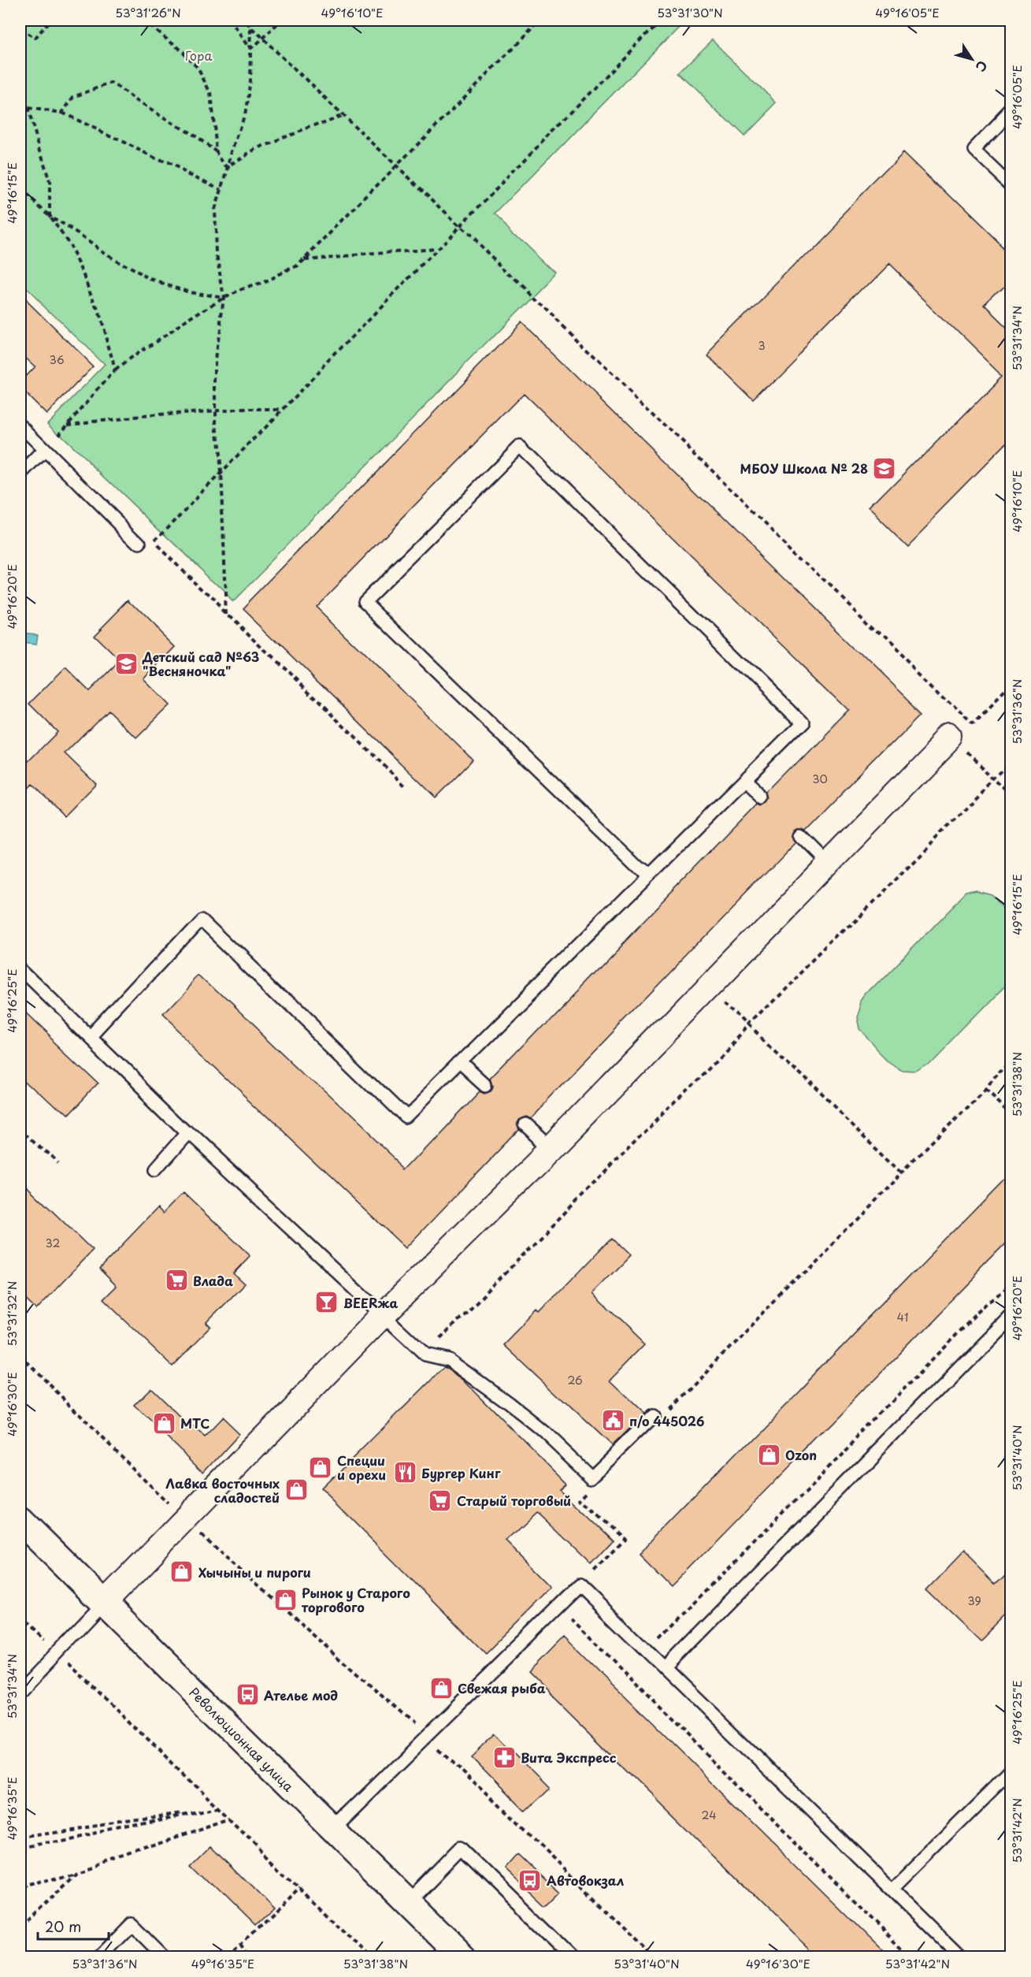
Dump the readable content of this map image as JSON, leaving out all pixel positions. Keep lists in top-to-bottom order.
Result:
{
  "streets": {
    "main road": ["Революционная улица"]
  },
  "parks": ["Гора"],
  "places": {
    "school or university": ["МБОУ Школа № 28", "Детский сад №63 \"Весняночка\""],
    "supermarket": ["Влада", "Старый торговый"],
    "bar": ["BEERжа"],
    "public building": ["п/о 445026"],
    "shop": [
      "МТС",
      "Ozon",
      "Специи и орехи",
      "Лавка восточных сладостей",
      "Хычыны и пироги",
      "Рынок у Старого торгового",
      "Свежая рыба"
    ],
    "restaurant": ["Бургер Кинг"],
    "bus stop": ["Ателье мод", "Автовокзал"],
    "pharmacy": ["Вита Экспресс"]
  },
  "house_numbers": [
    "3",
    "36",
    "30",
    "32",
    "41",
    "26",
    "39",
    "24"
  ],
  "scale_bar": "20 m",
  "north": "bottom right",
  "coordinates": [
    "53°31'26\"N",
    "49°16'10\"E",
    "53°31'30\"N",
    "49°16'05\"E",
    "49°16'15\"E",
    "53°31'34\"N",
    "49°16'20\"E",
    "53°31'36\"N",
    "49°16'25\"E",
    "53°31'38\"N",
    "53°31'32\"N",
    "49°16'30\"E",
    "53°31'40\"N",
    "49°16'35\"E",
    "53°31'42\"N"
  ]
}
